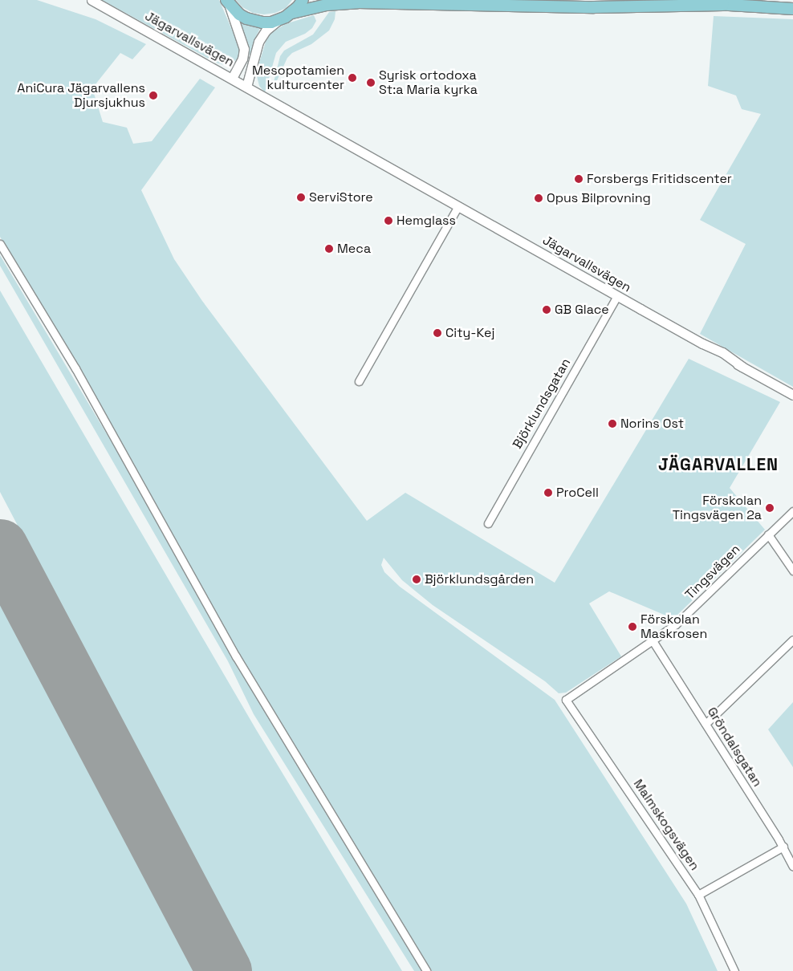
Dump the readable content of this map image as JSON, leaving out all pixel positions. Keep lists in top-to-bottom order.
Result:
{
  "streets": {
    "street": [
      "Jägarvallsvägen",
      "Björklundsgatan",
      "Tingsvägen",
      "Gröndalsgatan",
      "Malmskogsvägen"
    ]
  },
  "crossings": [
    ["Jägarvallsvägen", "Björklundsgatan"],
    ["Tingsvägen", "Gröndalsgatan"],
    ["Tingsvägen", "Malmskogsvägen"]
  ],
  "districts": ["JÄGARVALLEN"],
  "places": [
    "Mesopotamien kulturcenter",
    "Syrisk ortodoxa St:a Maria kyrka",
    "AniCura Jägarvallens Djursjukhus",
    "Forsbergs Fritidscenter",
    "ServiStore",
    "Opus Bilprovning",
    "Hemglass",
    "Meca",
    "GB Glace",
    "City-Kej",
    "Norins Ost",
    "ProCell",
    "Förskolan Tingsvägen 2a",
    "Björklundsgården",
    "Förskolan Maskrosen"
  ]
}
